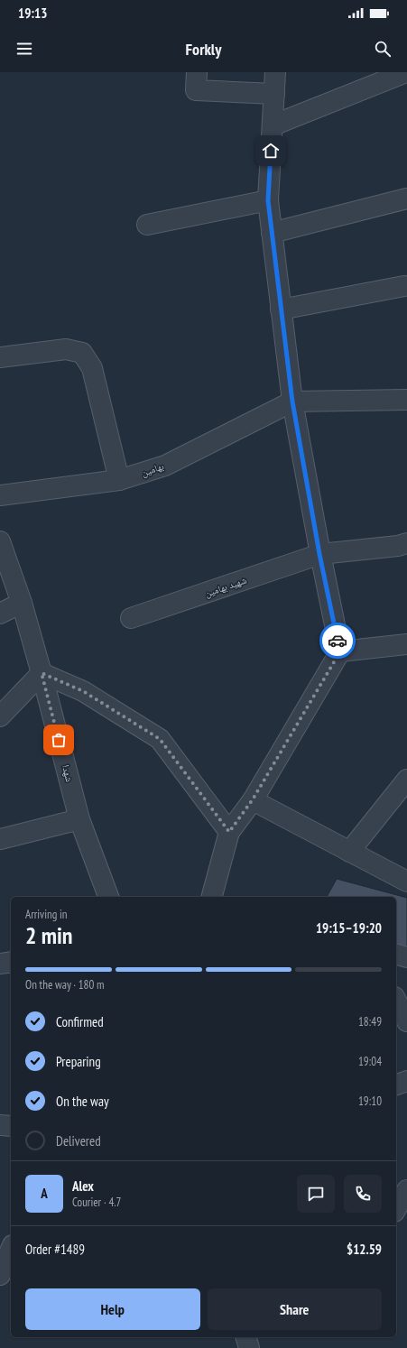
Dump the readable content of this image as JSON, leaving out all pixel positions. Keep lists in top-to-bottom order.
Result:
{
  "streets": {
    "street": ["بهامین", "شهید بهامین", "شهدا"]
  },
  "page": {
    "status": "19:13",
    "header": "Forkly",
    "heading": ["2 min", "Arriving in", "19:15–19:20"],
    "panel": [
      "Alex",
      "Courier · 4.7",
      "Order #1489",
      "$12.59"
    ],
    "bar": "On the way · 180 m",
    "list": [
      ["Confirmed", "18:49"],
      ["Preparing", "19:04"],
      ["On the way", "19:10"],
      "Delivered"
    ],
    "round": "A",
    "buttons": ["Help", "Share"]
  }
}
